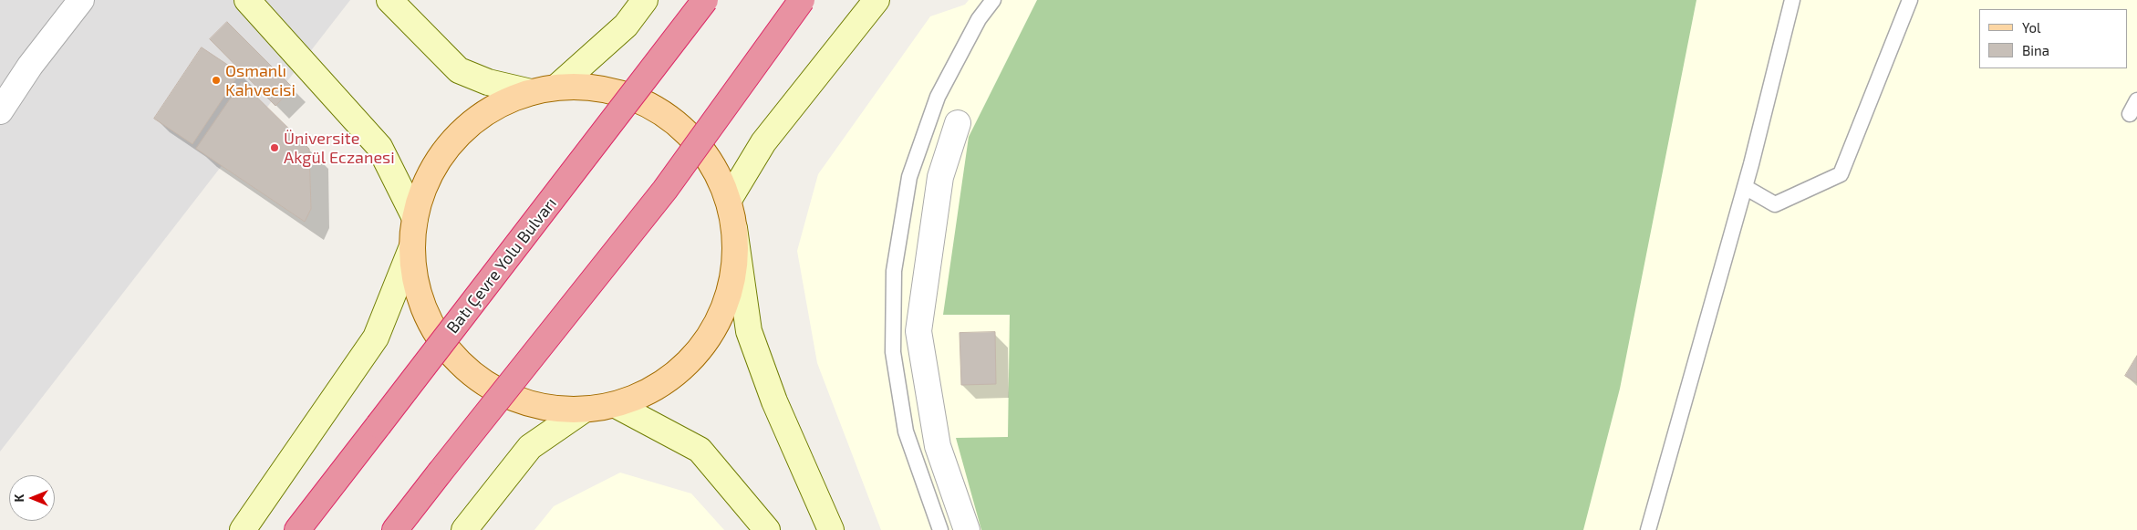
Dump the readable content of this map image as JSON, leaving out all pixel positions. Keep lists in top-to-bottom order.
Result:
{
  "streets": {
    "highway": ["Batı Çevre Yolu Bulvarı"]
  },
  "places": ["Osmanlı Kahvecisi", "Üniversite Akgül Eczanesi"],
  "legend": ["Yol", "Bina"],
  "north": "left"
}
